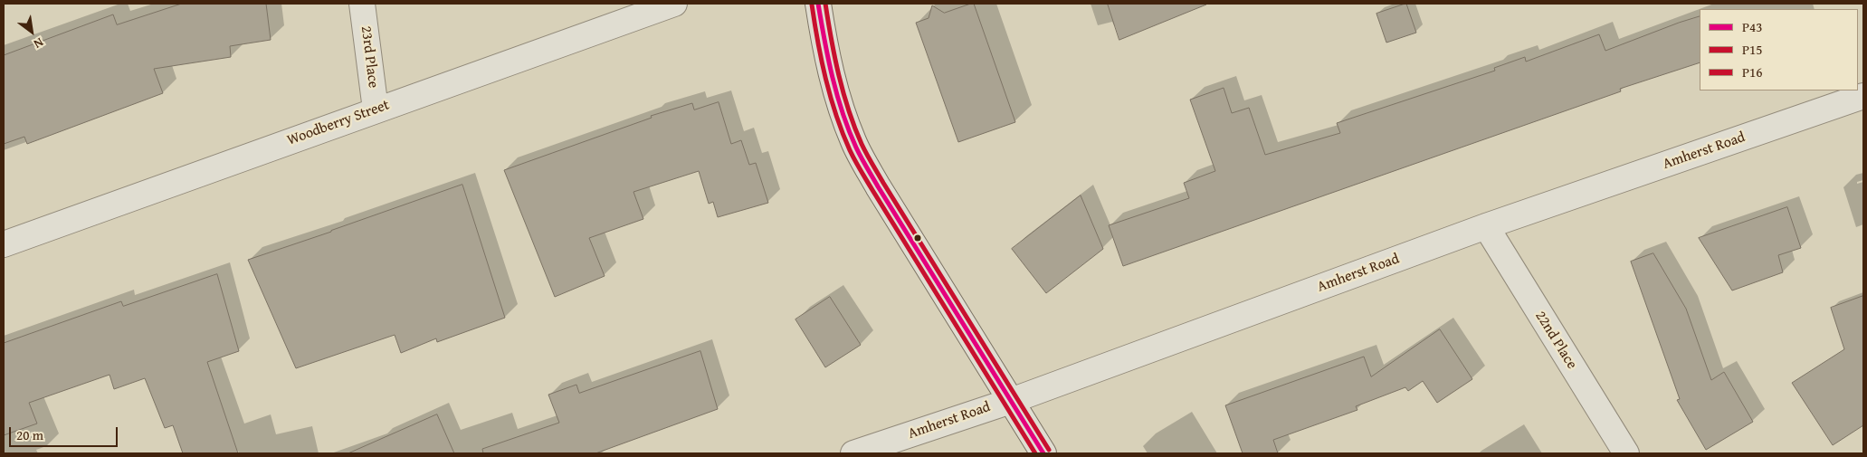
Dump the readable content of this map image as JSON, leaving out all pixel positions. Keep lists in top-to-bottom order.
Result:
{
  "streets": {
    "street": [
      "23rd Place",
      "Woodberry Street",
      "Amherst Road",
      "22nd Place"
    ]
  },
  "crossings": [
    ["23rd Place", "Woodberry Street"],
    ["Amherst Road", "22nd Place"]
  ],
  "lines": ["transit line P43", "transit line P16", "transit line P15"],
  "legend": ["P43", "P15", "P16"],
  "scale_bar": "20 m",
  "north": "bottom right"
}
